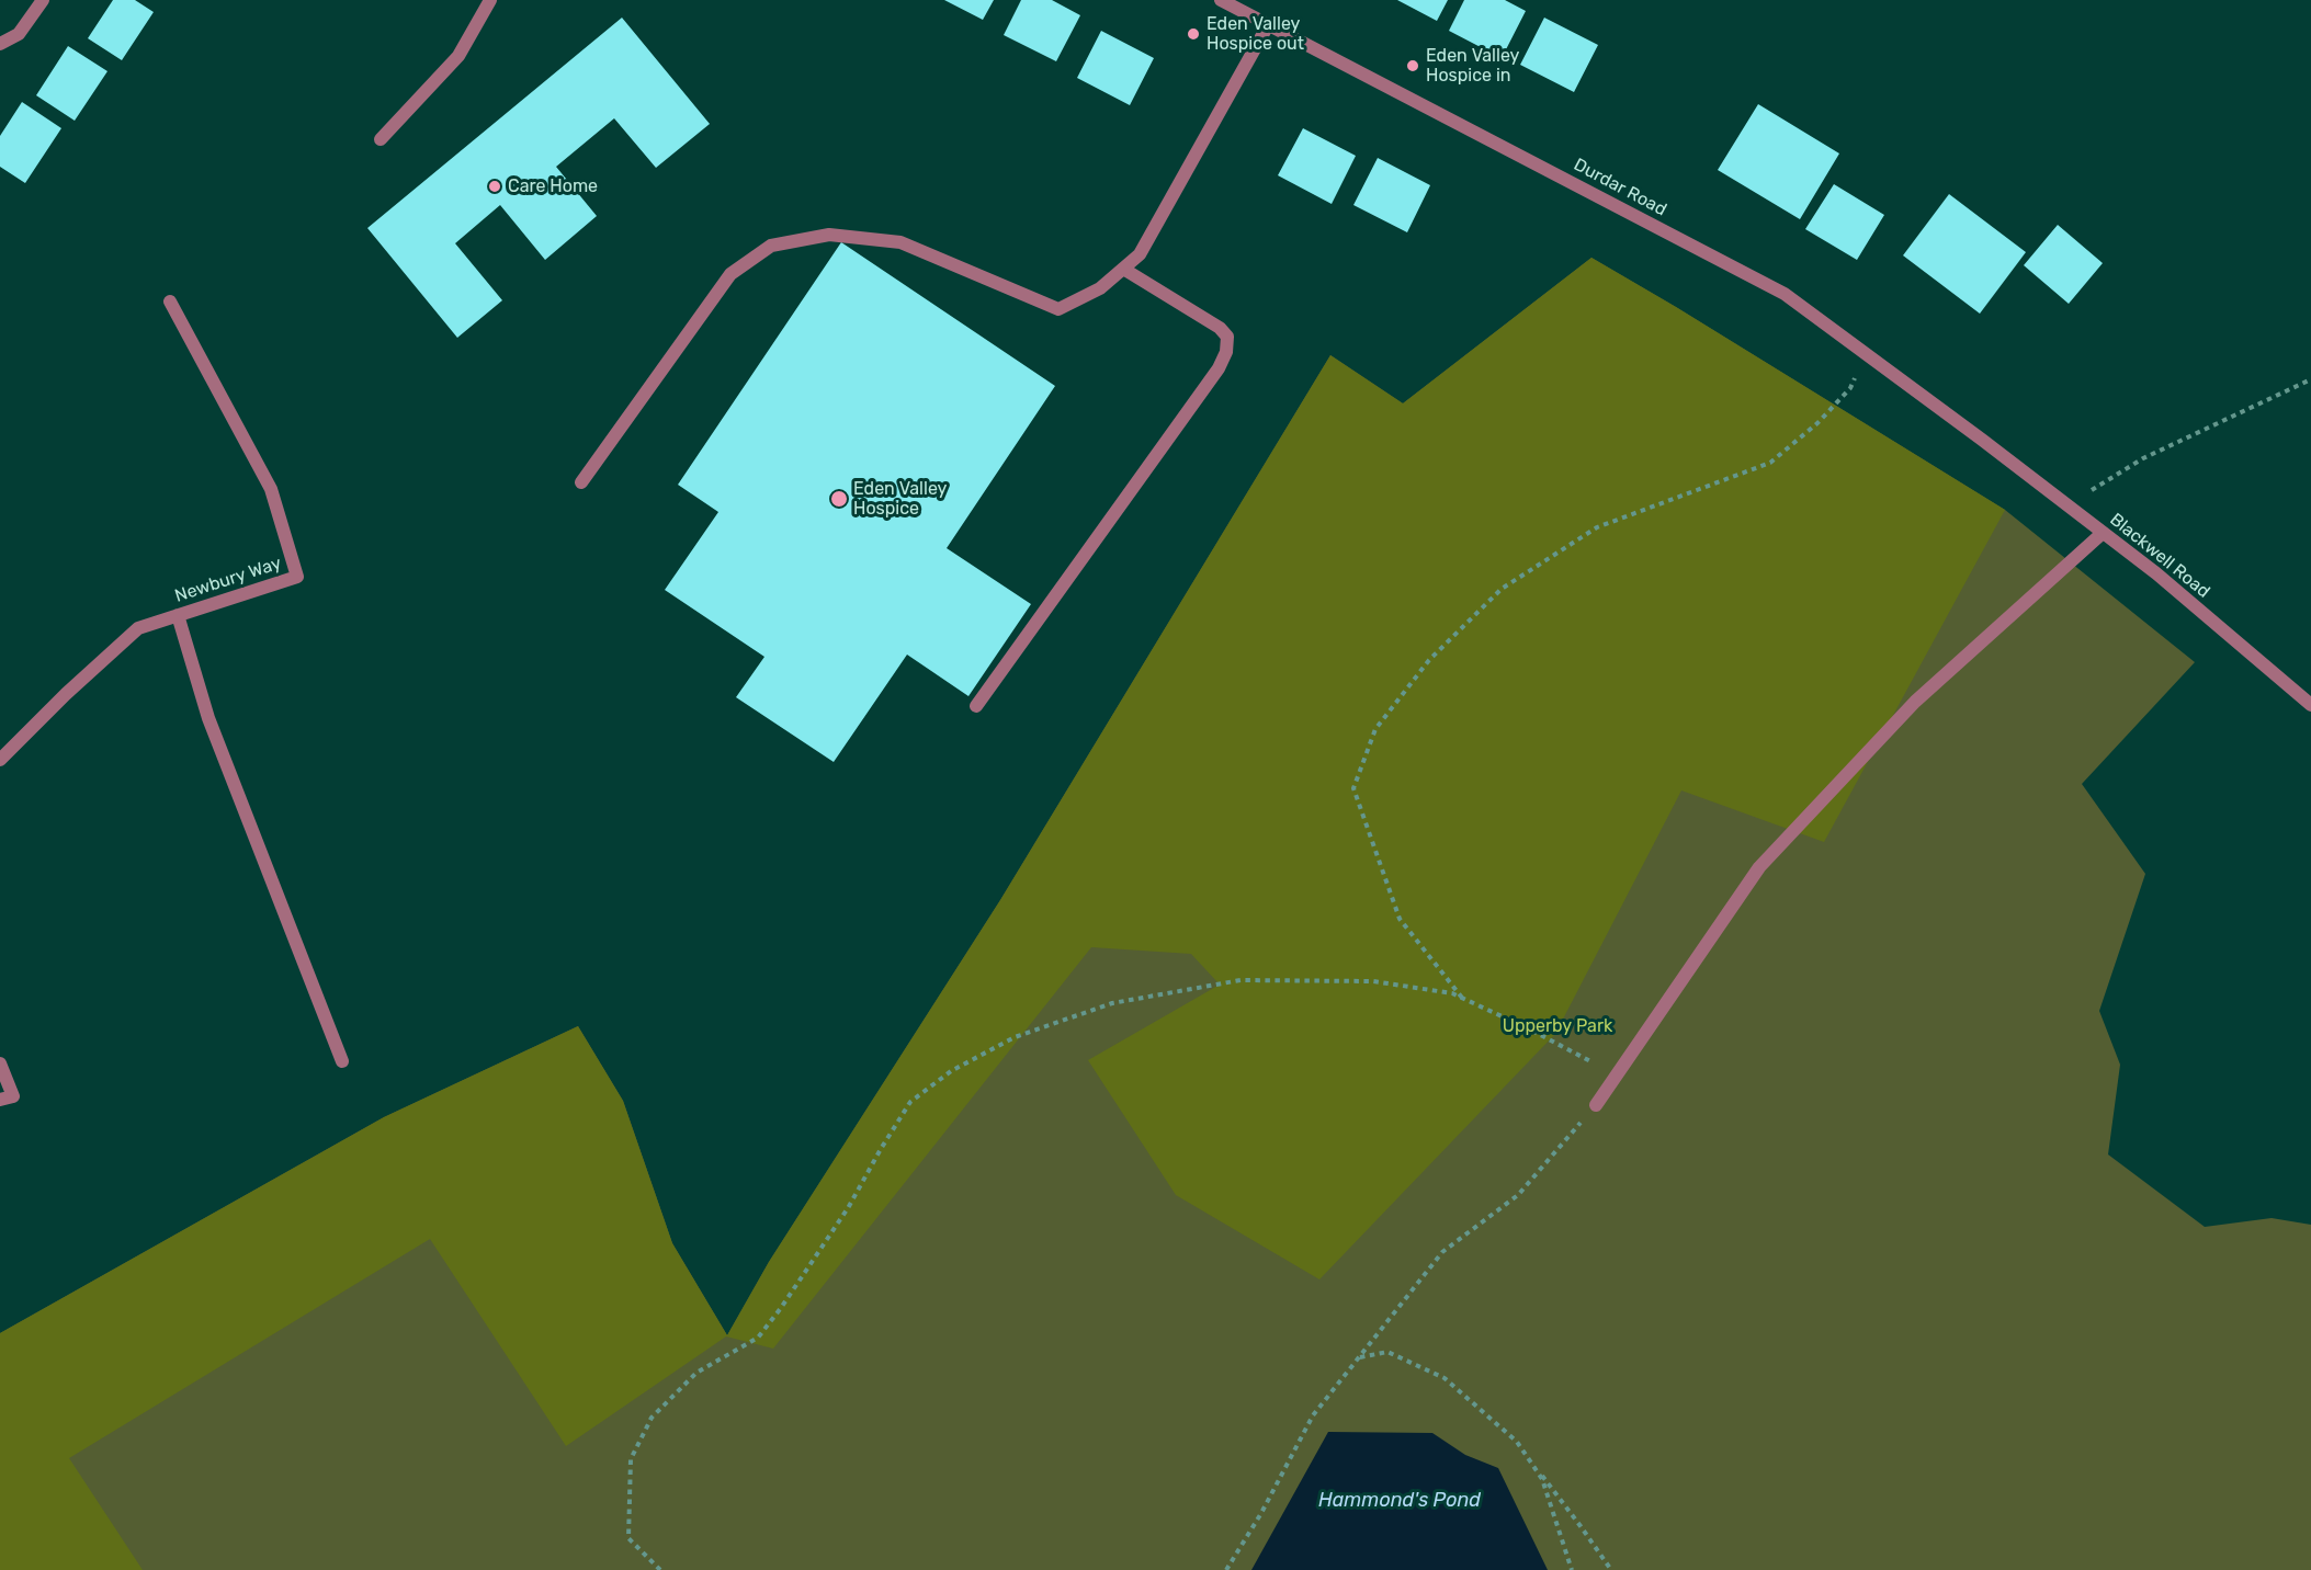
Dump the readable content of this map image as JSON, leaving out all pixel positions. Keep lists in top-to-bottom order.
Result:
{
  "streets": {
    "street": ["Durdar Road", "Blackwell Road", "Newbury Way"]
  },
  "crossings": [
    ["Durdar Road", "Blackwell Road"]
  ],
  "water": ["Hammond's Pond"],
  "parks": ["Upperby Park"],
  "places": [
    "Eden Valley Hospice out",
    "Eden Valley Hospice in",
    "Care Home",
    "Eden Valley Hospice"
  ]
}
